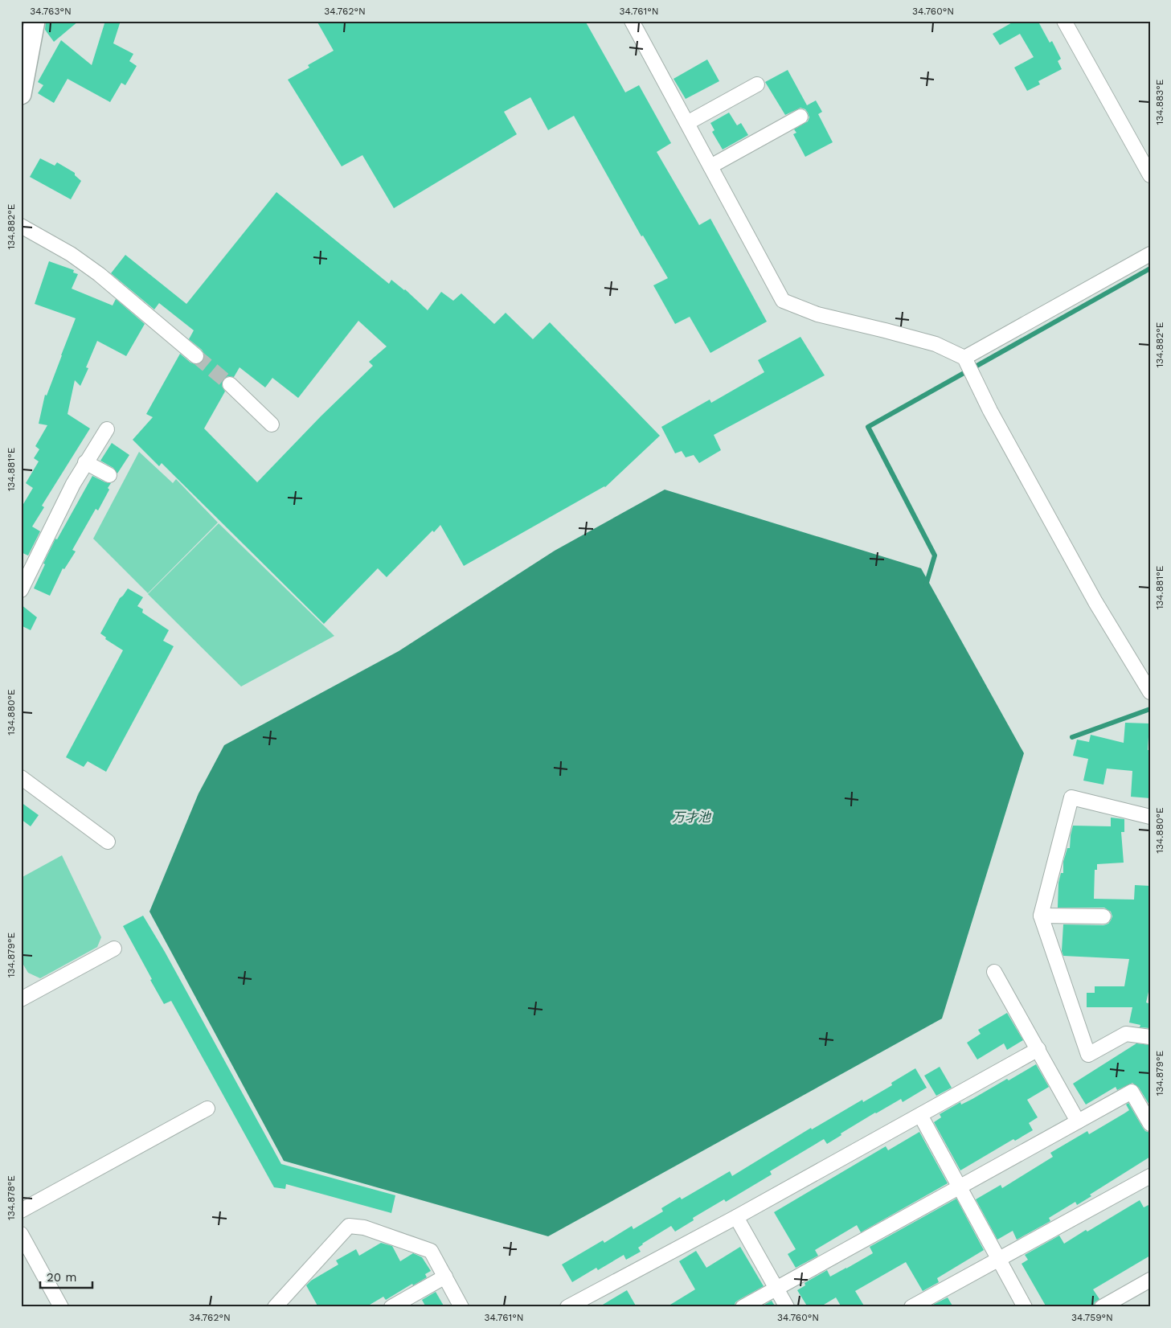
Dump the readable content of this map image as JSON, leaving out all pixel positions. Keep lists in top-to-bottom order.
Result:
{
  "water": ["万才池"],
  "scale_bar": "20 m",
  "coordinates": [
    "34.763°N",
    "34.762°N",
    "34.761°N",
    "34.760°N",
    "134.883°E",
    "134.882°E",
    "134.881°E",
    "134.880°E",
    "134.879°E",
    "134.878°E",
    "34.759°N"
  ]
}
